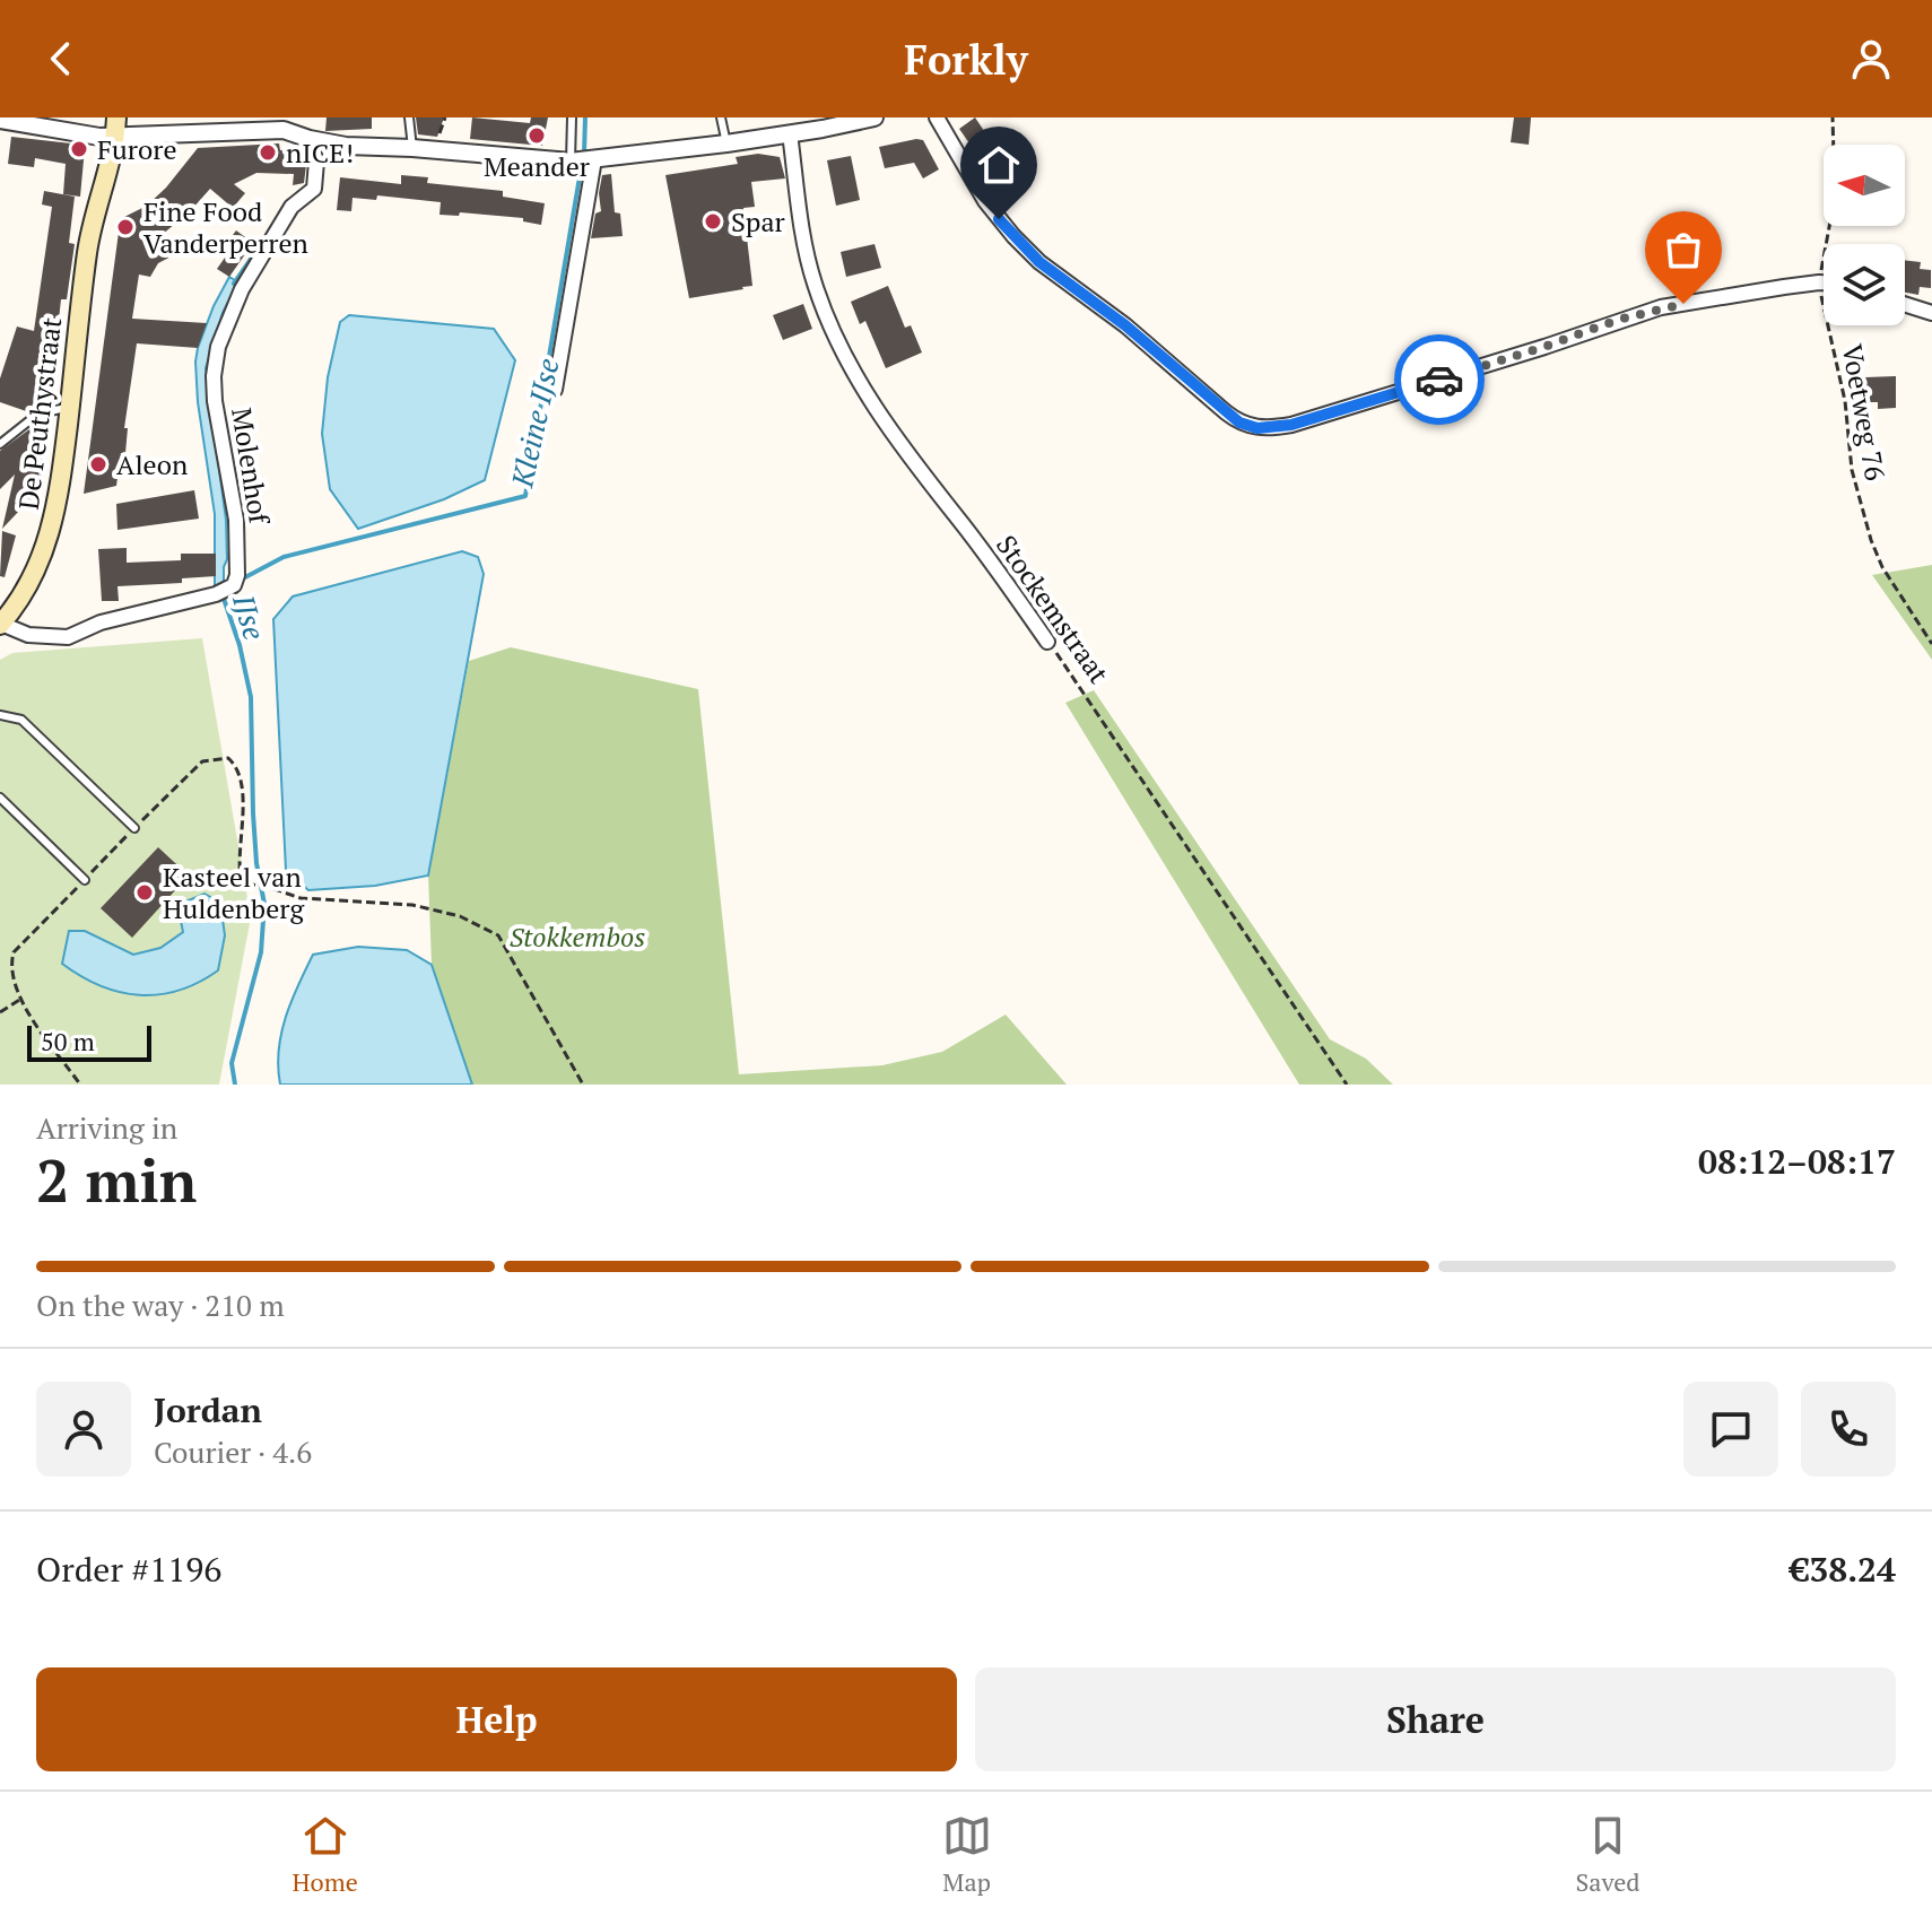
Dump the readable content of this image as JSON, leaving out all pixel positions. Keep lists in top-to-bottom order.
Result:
{
  "streets": {
    "main road": ["De Peuthystraat"],
    "street": ["Molenhof", "Stockemstraat"],
    "path": ["Voetweg 76"]
  },
  "crossings": [
    ["De Peuthystraat", "Molenhof"]
  ],
  "water": ["Kleine IJse", "IJse"],
  "parks": ["Stokkembos"],
  "places": [
    "Meander",
    "Furore",
    "nICE!",
    "Spar",
    "Fine Food Vanderperren",
    "Aleon",
    "Kasteel van Huldenberg"
  ],
  "scale_bar": "50 m",
  "north": "left",
  "page": {
    "header": "Forkly",
    "scale": "50 m",
    "heading": ["2 min", "Arriving in", "08:12–08:17"],
    "panel": [
      "Jordan",
      "Courier · 4.6",
      "Order #1196",
      "€38.24"
    ],
    "bar": "On the way · 210 m",
    "buttons": ["Help", "Share"],
    "tabs": ["Home", "Map", "Saved"]
  }
}
